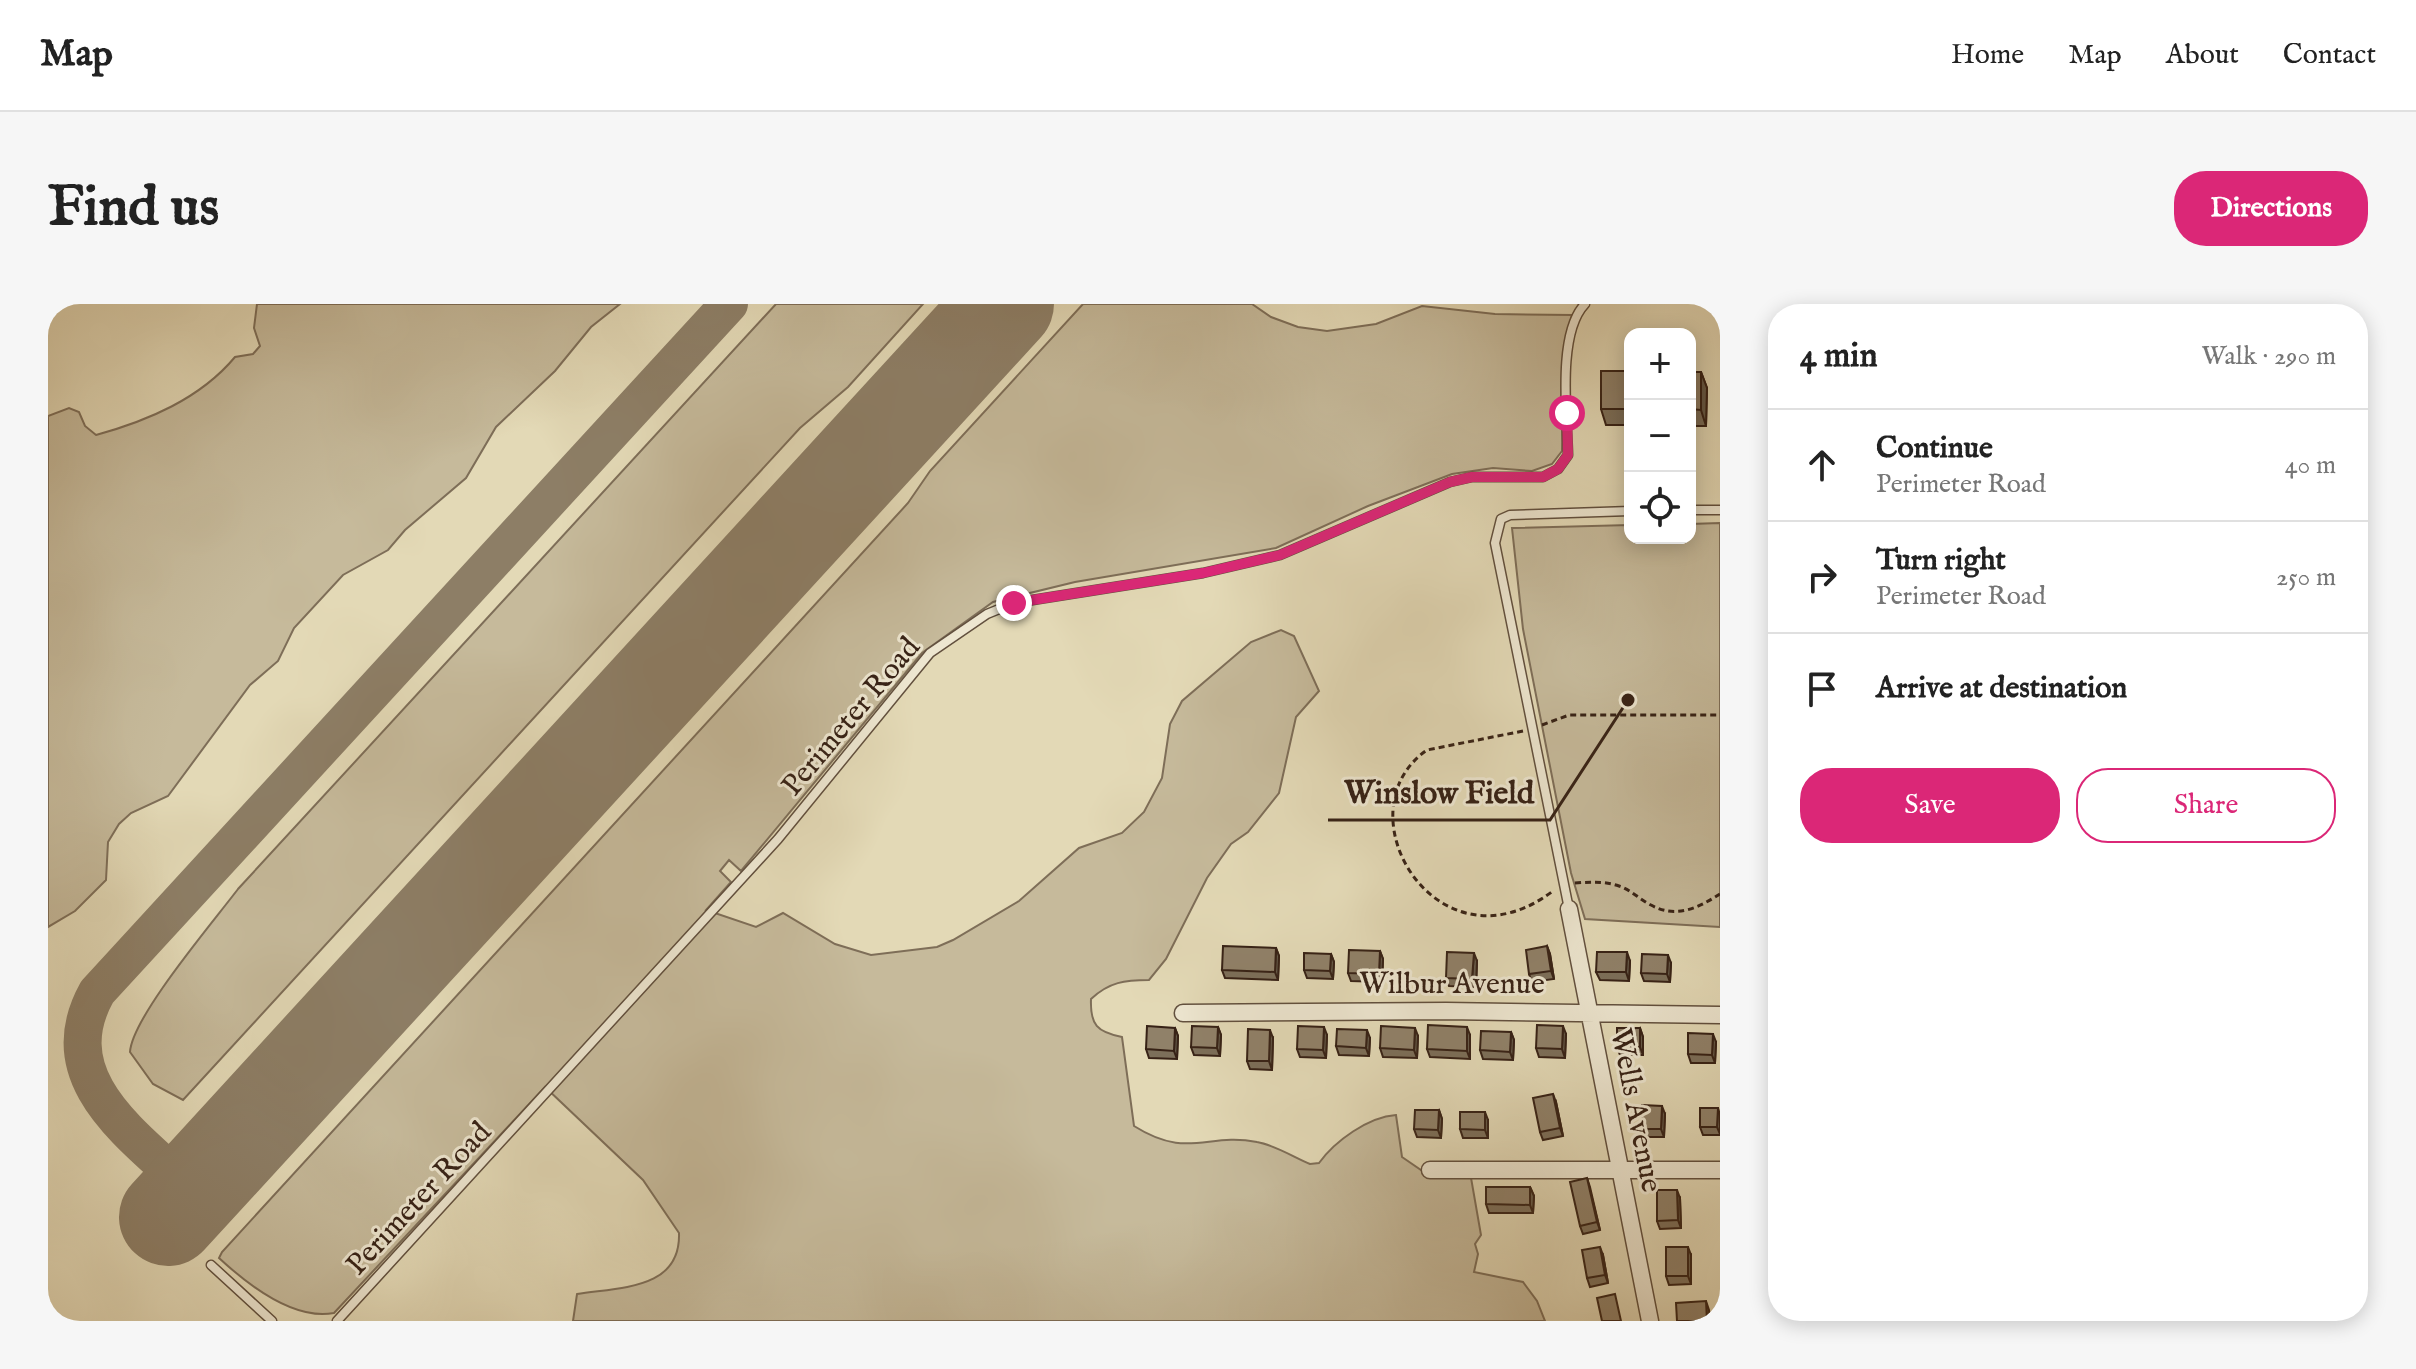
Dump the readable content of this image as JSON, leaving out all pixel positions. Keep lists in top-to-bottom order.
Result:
{
  "streets": {
    "street": ["Wilbur Avenue", "Wells Avenue"],
    "lane": ["Perimeter Road"]
  },
  "crossings": [
    ["Wilbur Avenue", "Wells Avenue"]
  ],
  "places": ["Winslow Field"],
  "page": {
    "header": "Map",
    "nav": [
      "Home",
      "Map",
      "About",
      "Contact"
    ],
    "buttons": [
      "Directions",
      ["Save", "Share"]
    ],
    "title": "Find us",
    "heading": ["4 min", "Walk · 290 m"],
    "map_buttons": ["+", "−"],
    "list": [
      ["Continue", "Perimeter Road", "40 m"],
      ["Turn right", "Perimeter Road", "250 m"],
      "Arrive at destination"
    ]
  }
}
